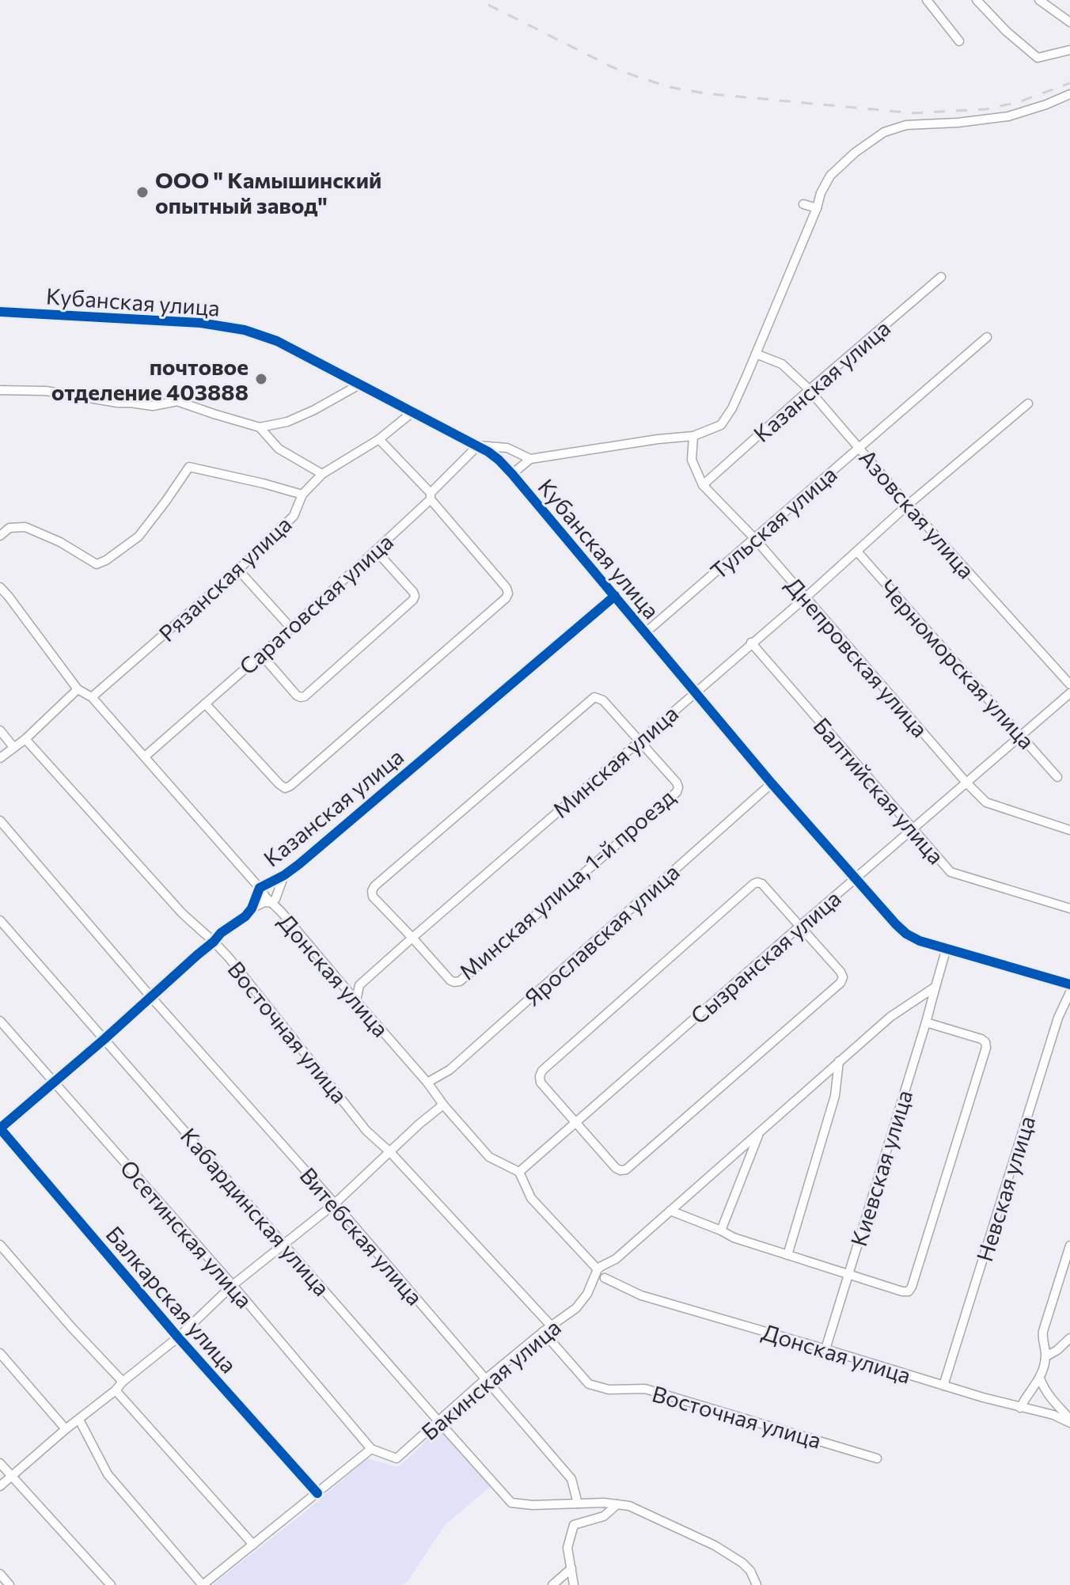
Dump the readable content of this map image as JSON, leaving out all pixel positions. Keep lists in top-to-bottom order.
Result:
{
  "streets": {
    "street": [
      "Кубанская улица",
      "Казанская улица",
      "Азовская улица",
      "Тульская улица",
      "Рязанская улица",
      "Саратовская улица",
      "Днепровская улица",
      "Черноморская улица",
      "Минская улица",
      "Балтийская улица",
      "Минская улица, 1-й проезд",
      "Ярославская улица",
      "Сызранская улица",
      "Донская улица",
      "Восточная улица",
      "Киевская улица",
      "Невская улица",
      "Кабардинская улица",
      "Осетинская улица",
      "Витебская улица",
      "Балкарская улица",
      "Бакинская улица"
    ]
  },
  "crossings": [
    ["Кубанская улица", "Казанская улица"],
    ["Кубанская улица", "Тульская улица"],
    ["Кубанская улица", "Рязанская улица"],
    ["Кубанская улица", "Саратовская улица"],
    ["Кубанская улица", "Минская улица"],
    ["Кубанская улица", "Ярославская улица"],
    ["Кубанская улица", "Сызранская улица"],
    ["Казанская улица", "Азовская улица"],
    ["Казанская улица", "Днепровская улица"],
    ["Казанская улица", "Донская улица"],
    ["Азовская улица", "Тульская улица"],
    ["Азовская улица", "Минская улица"],
    ["Тульская улица", "Днепровская улица"],
    ["Рязанская улица", "Донская улица"],
    ["Саратовская улица", "Донская улица"],
    ["Днепровская улица", "Минская улица"],
    ["Днепровская улица", "Сызранская улица"],
    ["Черноморская улица", "Минская улица"],
    ["Черноморская улица", "Сызранская улица"],
    ["Минская улица", "Балтийская улица"],
    ["Минская улица", "Минская улица, 1-й проезд"],
    ["Минская улица", "Донская улица"],
    ["Балтийская улица", "Сызранская улица"],
    ["Ярославская улица", "Донская улица"],
    ["Сызранская улица", "Донская улица"],
    ["Донская улица", "Киевская улица"],
    ["Донская улица", "Невская улица"],
    ["Восточная улица", "Бакинская улица"],
    ["Кабардинская улица", "Витебская улица"],
    ["Кабардинская улица", "Бакинская улица"],
    ["Осетинская улица", "Бакинская улица"],
    ["Витебская улица", "Бакинская улица"]
  ],
  "places": ["ООО \" Камышинский опытный завод\"", "почтовое отделение 403888"]
}
